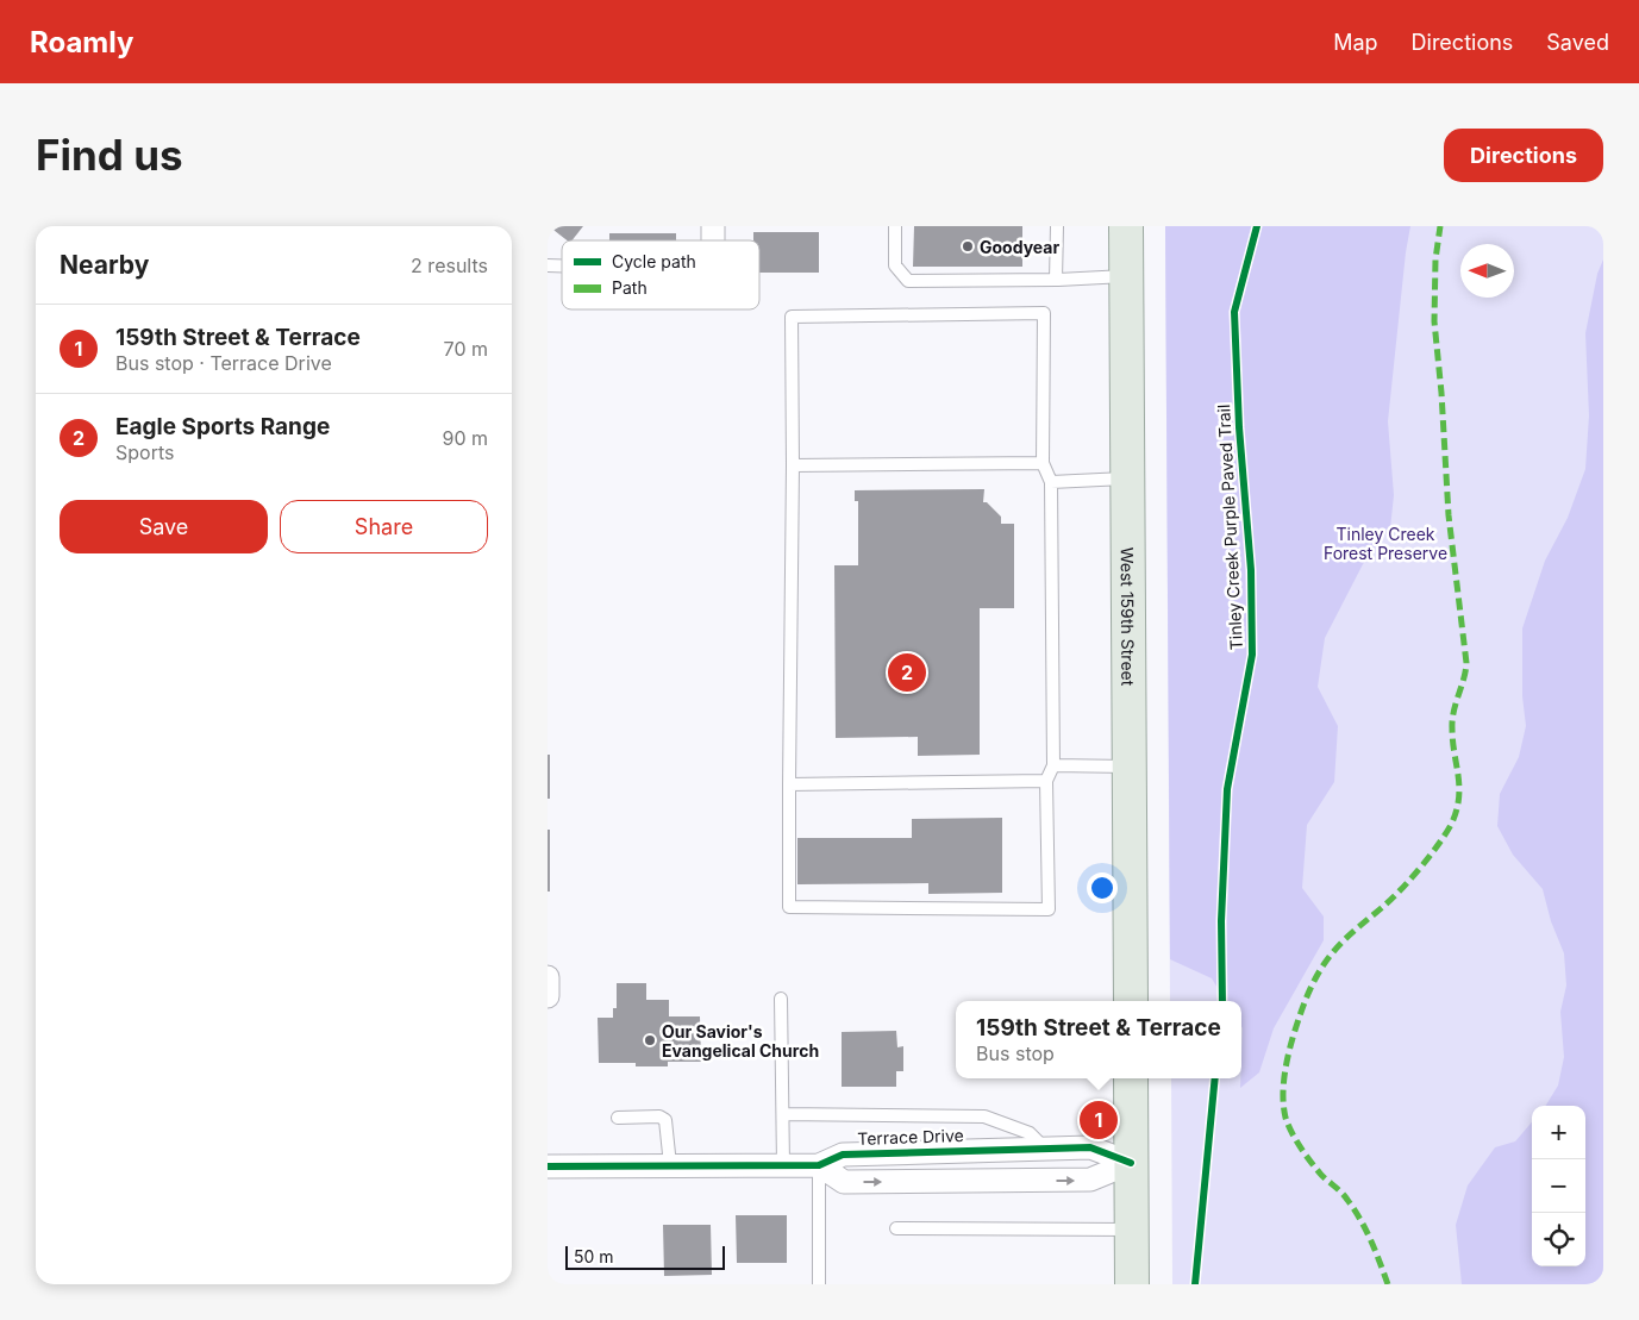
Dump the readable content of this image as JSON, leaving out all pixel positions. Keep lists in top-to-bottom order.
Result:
{
  "streets": {
    "main road": ["West 159th Street"],
    "street": ["Terrace Drive"],
    "cycle path": ["Tinley Creek Purple Paved Trail"]
  },
  "parks": ["Tinley Creek Forest Preserve"],
  "places": ["Goodyear", "Our Savior's Evangelical Church"],
  "legend": ["Cycle path", "Path"],
  "scale_bar": "50 m",
  "north": "left",
  "page": {
    "header": "Roamly",
    "nav": ["Map", "Directions", "Saved"],
    "buttons": [
      "Directions",
      ["Save", "Share"]
    ],
    "title": "Find us",
    "heading": ["Nearby", "2 results"],
    "list": [
      {
        "mark": "1",
        "name": "159th Street & Terrace",
        "note": "Bus stop · Terrace Drive",
        "value": "70 m"
      },
      {
        "mark": "2",
        "name": "Eagle Sports Range",
        "note": "Sports",
        "value": "90 m"
      }
    ],
    "pins": ["2", "1"],
    "popup": ["159th Street & Terrace", "Bus stop"],
    "map_buttons": ["+", "−"],
    "scale": "50 m"
  }
}
